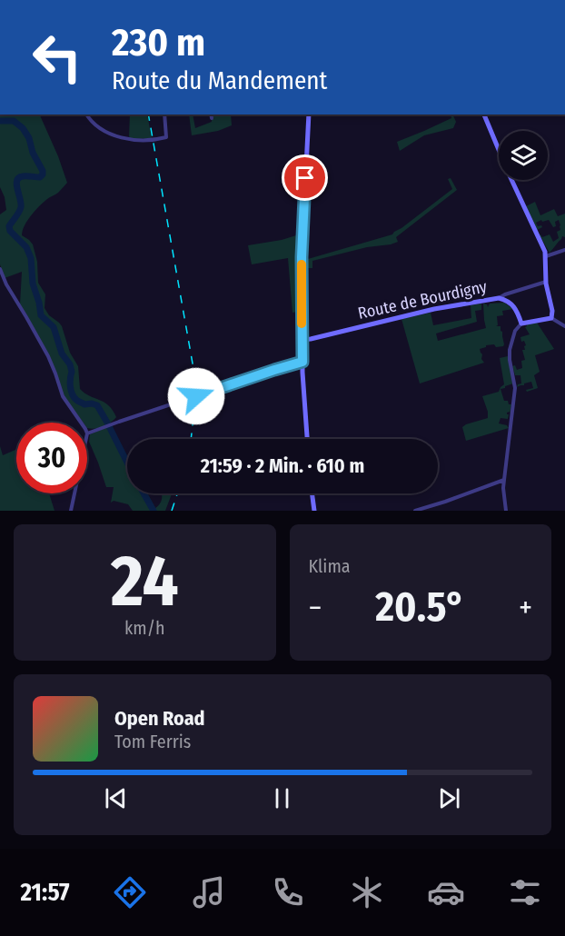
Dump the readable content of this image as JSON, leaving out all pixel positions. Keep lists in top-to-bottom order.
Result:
{
  "streets": {
    "street": ["Route de Bourdigny"]
  },
  "page": {
    "turn": ["230 m", "Route du Mandement"],
    "limit": "30",
    "trip": "21:59 · 2 Min. · 610 m",
    "tile": [
      ["24", "km/h"],
      "Klima"
    ],
    "heat": ["−", "20.5°", "+"],
    "song": ["Open Road", "Tom Ferris"],
    "tabs": "21:57"
  }
}
